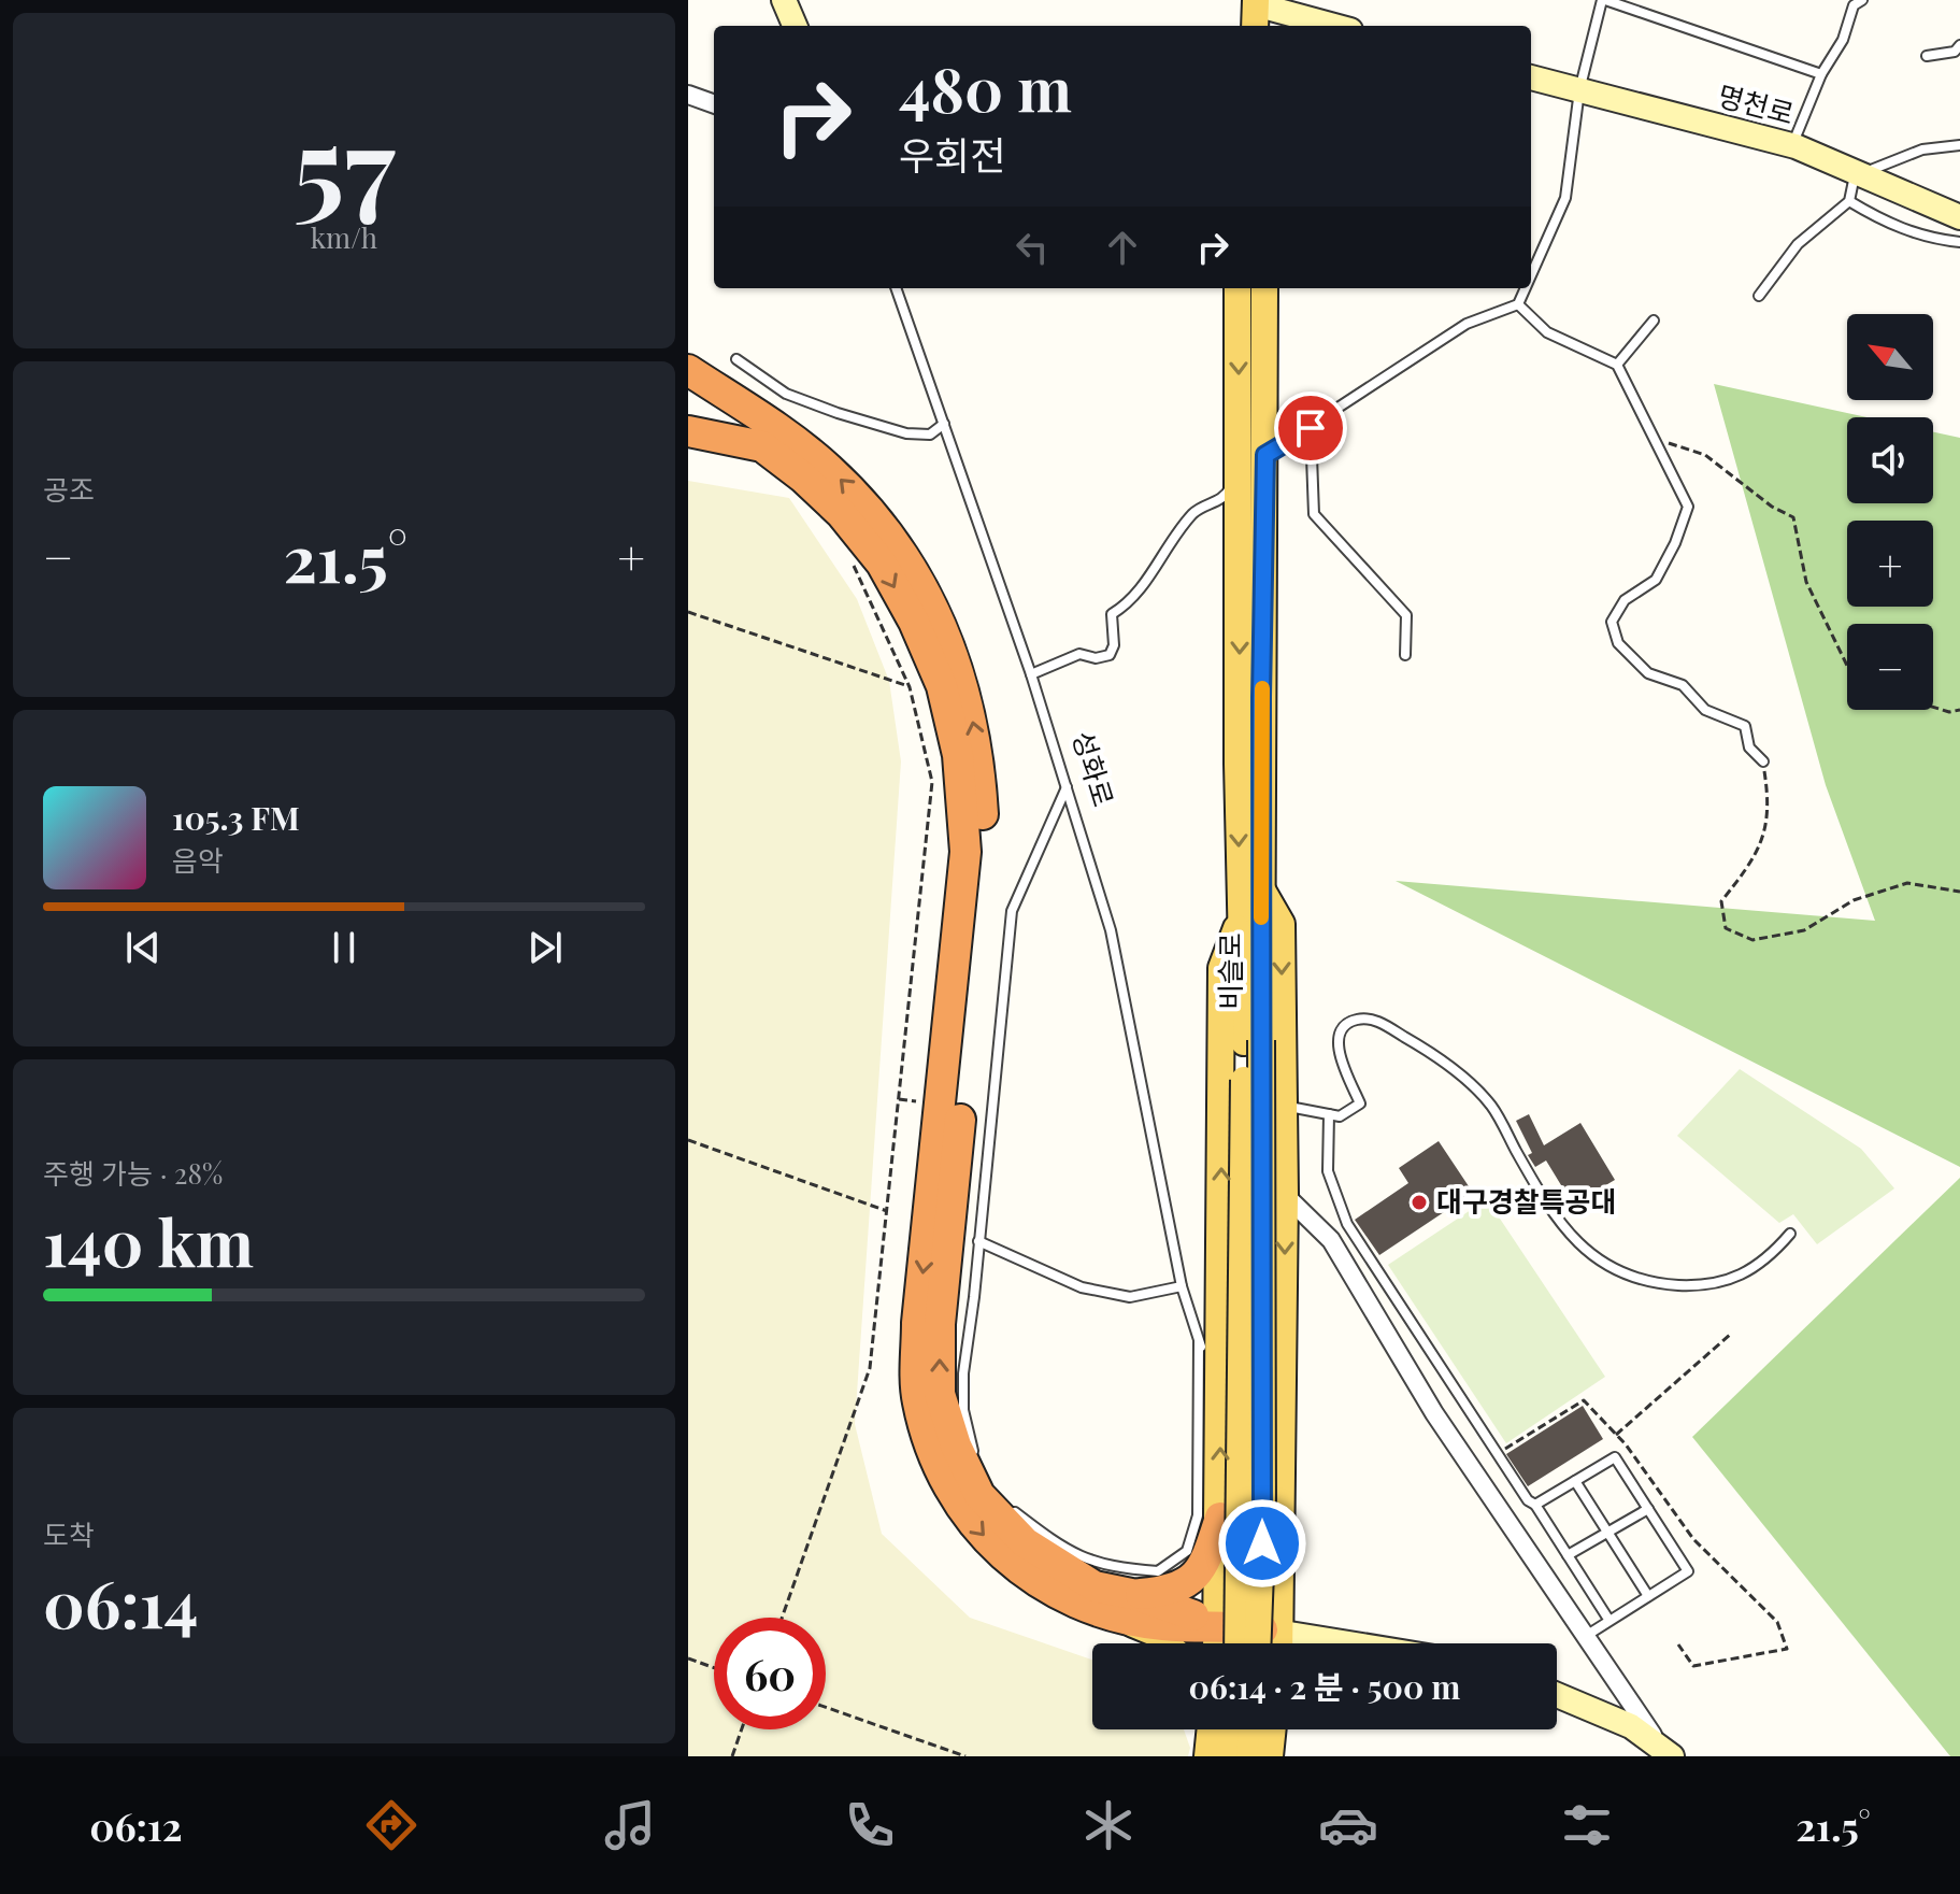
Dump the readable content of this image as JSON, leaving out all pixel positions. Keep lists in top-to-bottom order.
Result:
{
  "streets": {
    "main road": ["비슬로"],
    "street": ["명천로"],
    "lane": ["성화로"]
  },
  "places": ["대구경찰특공대"],
  "north": "top left",
  "page": {
    "tile": [
      ["57", "km/h"],
      "공조",
      ["주행 가능 · 28%", "140 km"],
      ["도착", "06:14"]
    ],
    "turn": ["480 m", "우회전"],
    "map_buttons": ["+", "−"],
    "heat": ["−", "21.5°", "+"],
    "song": ["105.3 FM", "음악"],
    "limit": "60",
    "trip": "06:14 · 2 분 · 500 m",
    "tabs": ["06:12", "21.5°"]
  }
}
